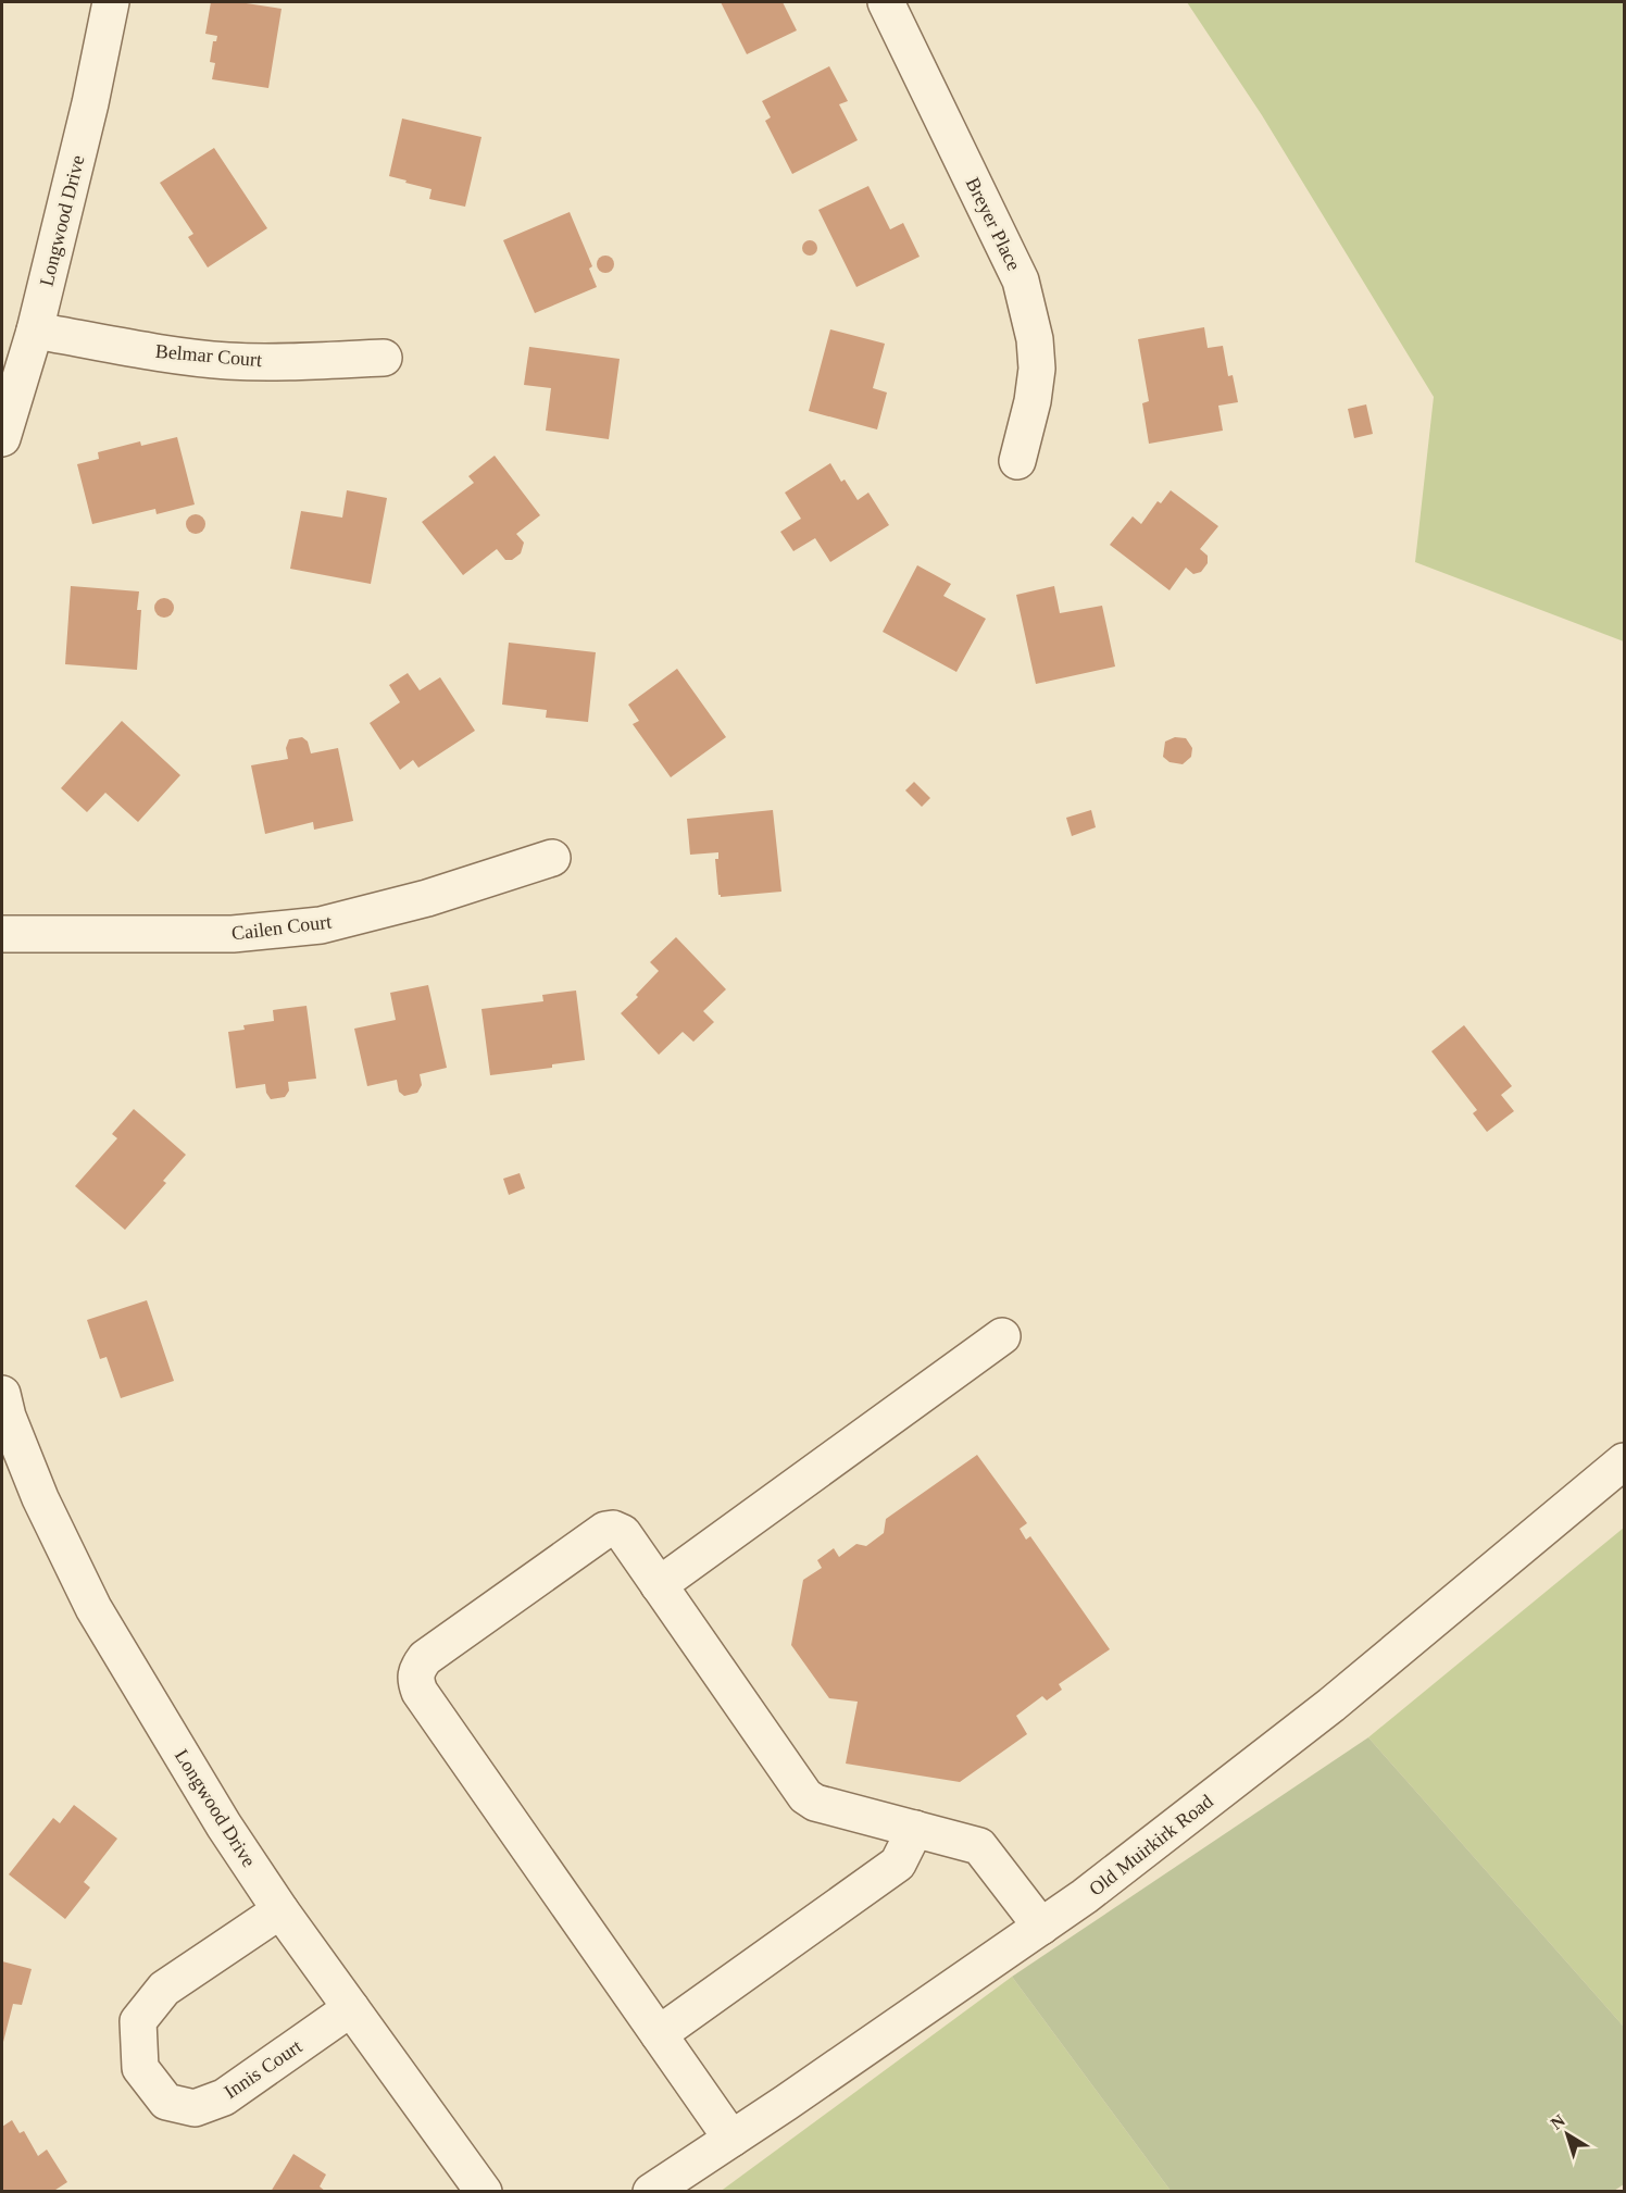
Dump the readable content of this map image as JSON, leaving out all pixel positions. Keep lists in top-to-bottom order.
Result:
{
  "streets": {
    "street": [
      "Longwood Drive",
      "Breyer Place",
      "Belmar Court",
      "Cailen Court",
      "Old Muirkirk Road",
      "Innis Court"
    ]
  },
  "crossings": [
    ["Longwood Drive", "Belmar Court"],
    ["Longwood Drive", "Innis Court"]
  ],
  "north": "top left"
}
